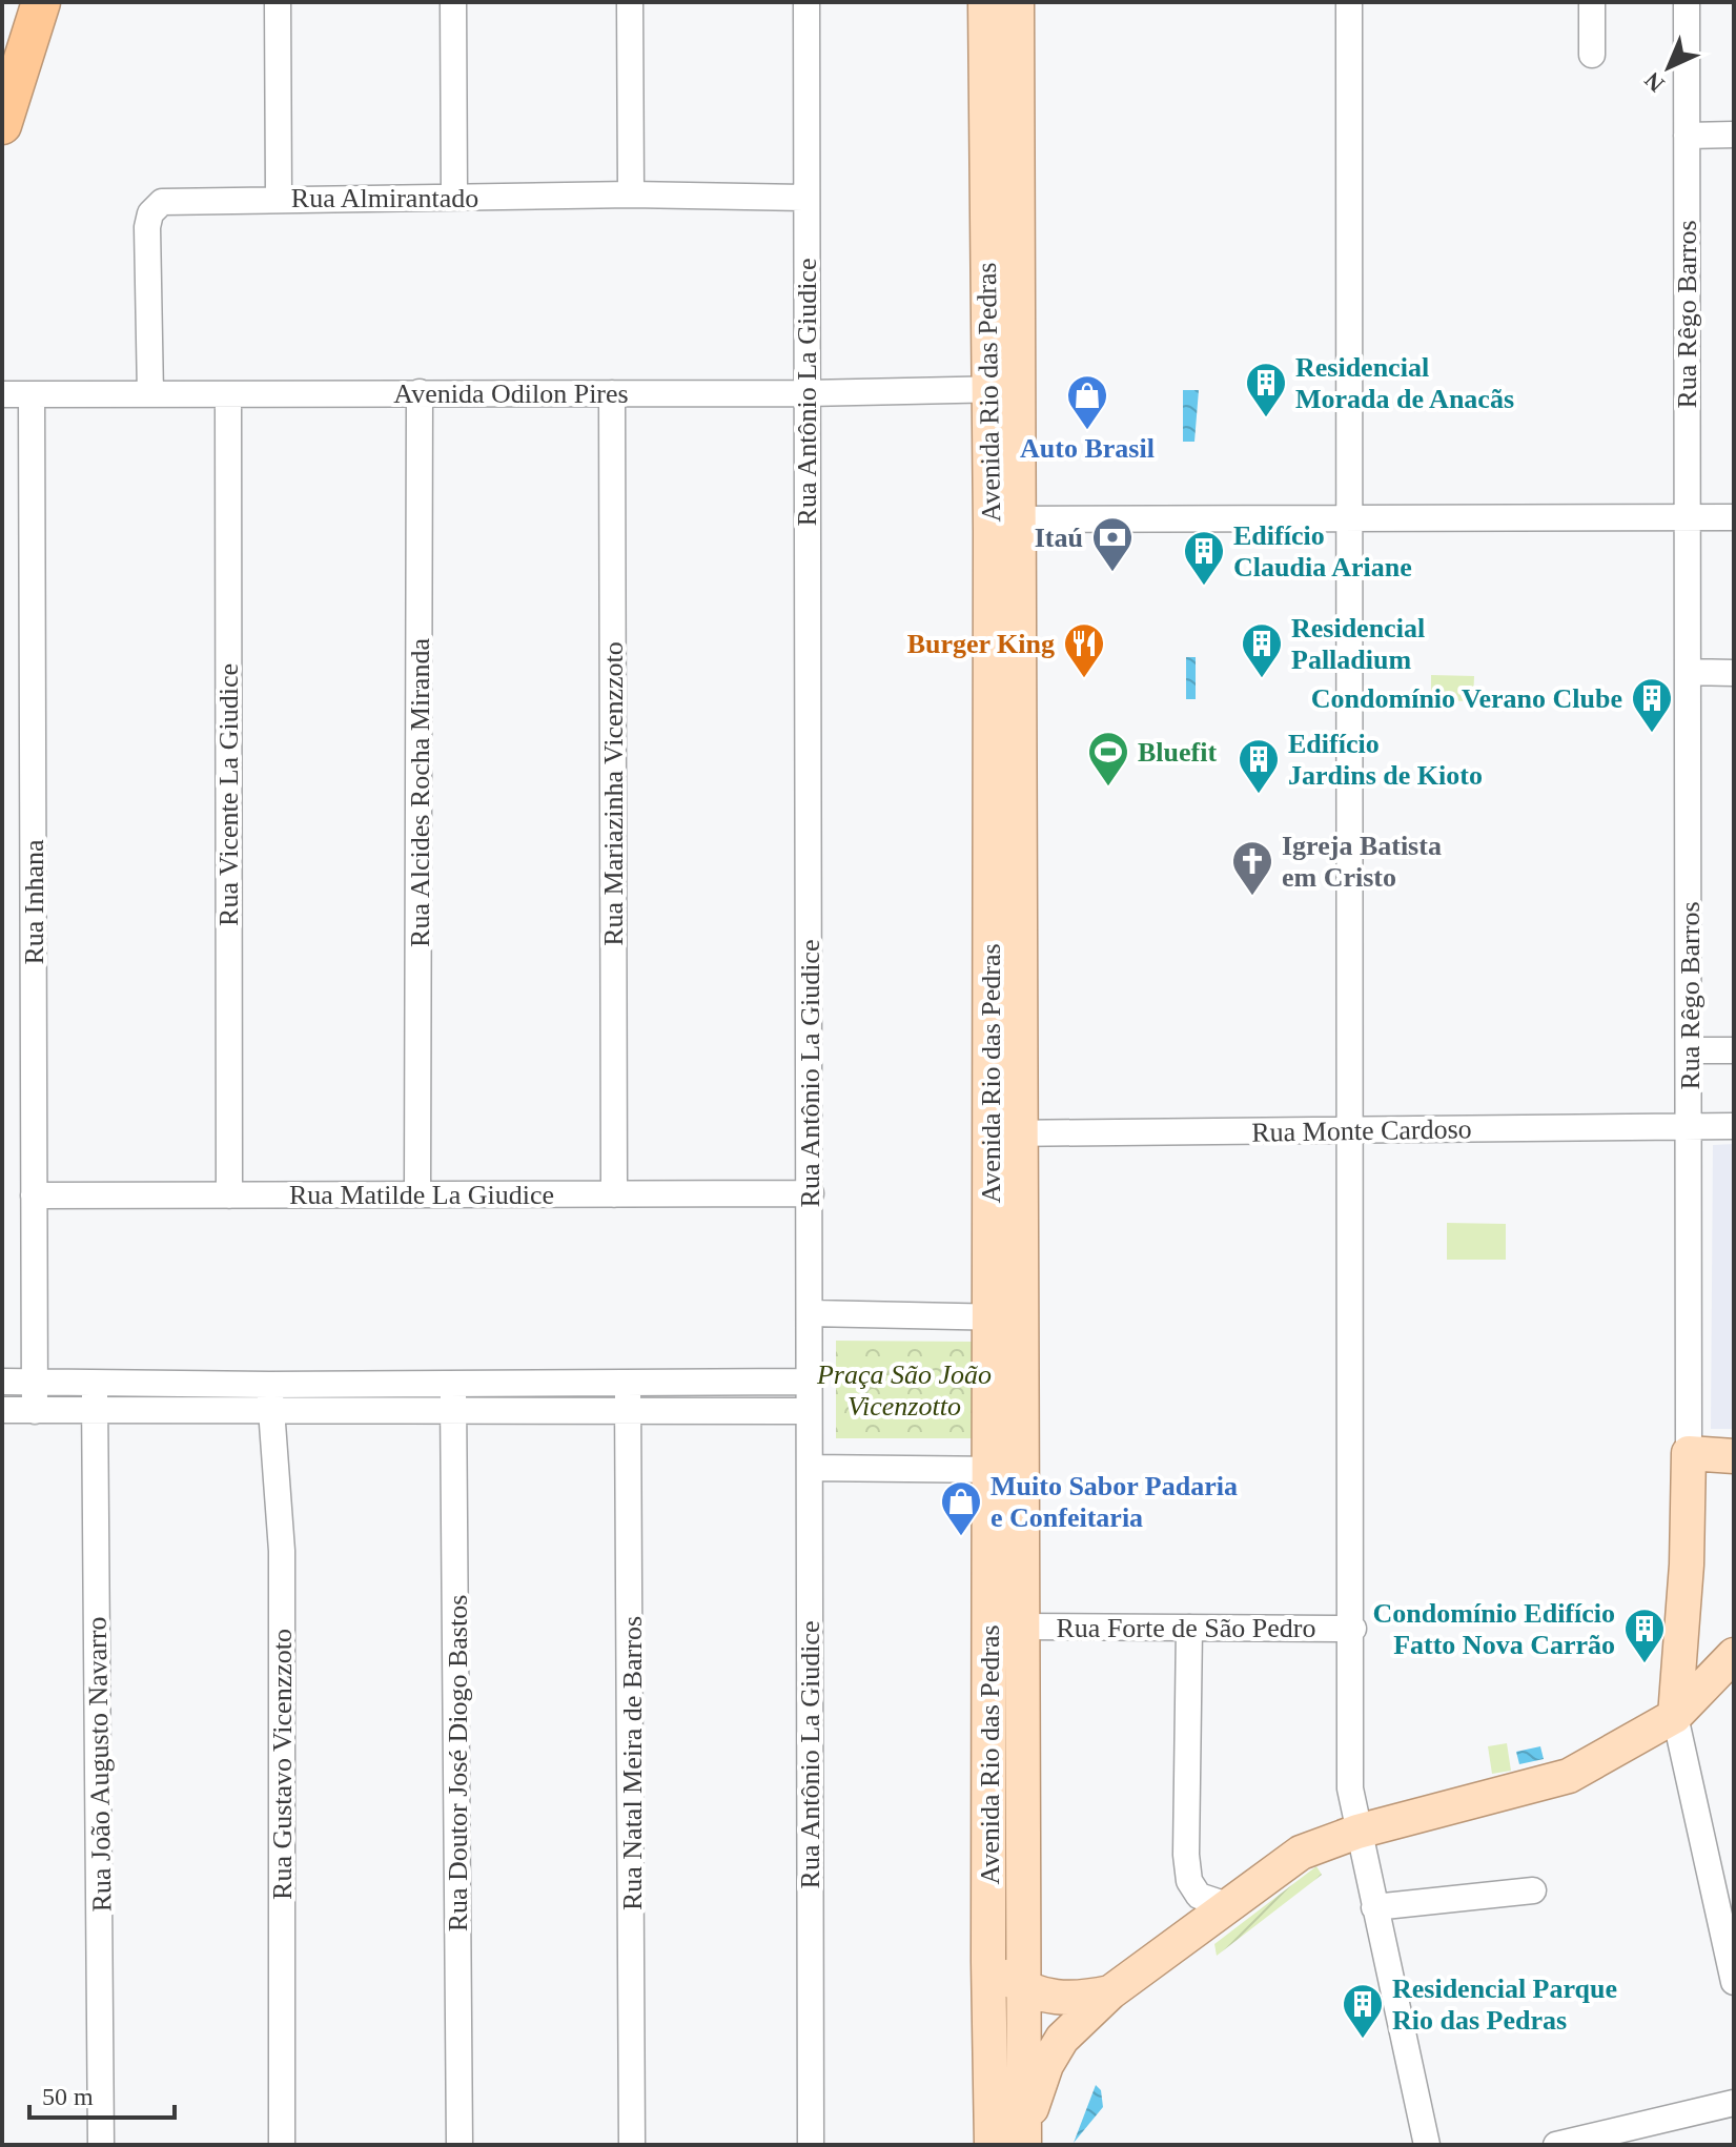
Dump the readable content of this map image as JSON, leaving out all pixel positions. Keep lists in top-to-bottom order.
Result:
{
  "streets": {
    "main road": ["Rua Rêgo Barros", "Avenida Rio das Pedras"],
    "street": [
      "Rua Almirantado",
      "Rua Antônio La Giudice",
      "Avenida Odilon Pires",
      "Rua Alcides Rocha Miranda",
      "Rua Mariazinha Vicenzzoto",
      "Rua Vicente La Giudice",
      "Rua Inhana",
      "Rua Monte Cardoso",
      "Rua Matilde La Giudice",
      "Rua Forte de São Pedro",
      "Rua Doutor José Diogo Bastos",
      "Rua Natal Meira de Barros",
      "Rua João Augusto Navarro",
      "Rua Gustavo Vicenzzoto"
    ]
  },
  "crossings": [
    ["Rua Almirantado", "Rua Antônio La Giudice"],
    ["Rua Almirantado", "Avenida Odilon Pires"],
    ["Rua Rêgo Barros", "Rua Monte Cardoso"],
    ["Rua Antônio La Giudice", "Avenida Odilon Pires"],
    ["Rua Antônio La Giudice", "Rua Matilde La Giudice"],
    ["Avenida Rio das Pedras", "Avenida Odilon Pires"],
    ["Avenida Rio das Pedras", "Rua Monte Cardoso"],
    ["Avenida Rio das Pedras", "Rua Forte de São Pedro"],
    ["Avenida Odilon Pires", "Rua Alcides Rocha Miranda"],
    ["Avenida Odilon Pires", "Rua Mariazinha Vicenzzoto"],
    ["Avenida Odilon Pires", "Rua Vicente La Giudice"],
    ["Avenida Odilon Pires", "Rua Inhana"],
    ["Rua Alcides Rocha Miranda", "Rua Matilde La Giudice"],
    ["Rua Mariazinha Vicenzzoto", "Rua Matilde La Giudice"],
    ["Rua Vicente La Giudice", "Rua Matilde La Giudice"],
    ["Rua Inhana", "Rua Matilde La Giudice"]
  ],
  "parks": ["Praça São João Vicenzotto"],
  "places": {
    "building": [
      "Residencial Morada de Anacãs",
      "Edifício Claudia Ariane",
      "Residencial Palladium",
      "Condomínio Verano Clube",
      "Edifício Jardins de Kioto",
      "Condomínio Edifício Fatto Nova Carrão",
      "Residencial Parque Rio das Pedras"
    ],
    "shop": ["Auto Brasil", "Muito Sabor Padaria e Confeitaria"],
    "bank": ["Itaú"],
    "restaurant": ["Burger King"],
    "sports": ["Bluefit"],
    "church": ["Igreja Batista em Cristo"]
  },
  "scale_bar": "50 m",
  "north": "bottom left"
}
